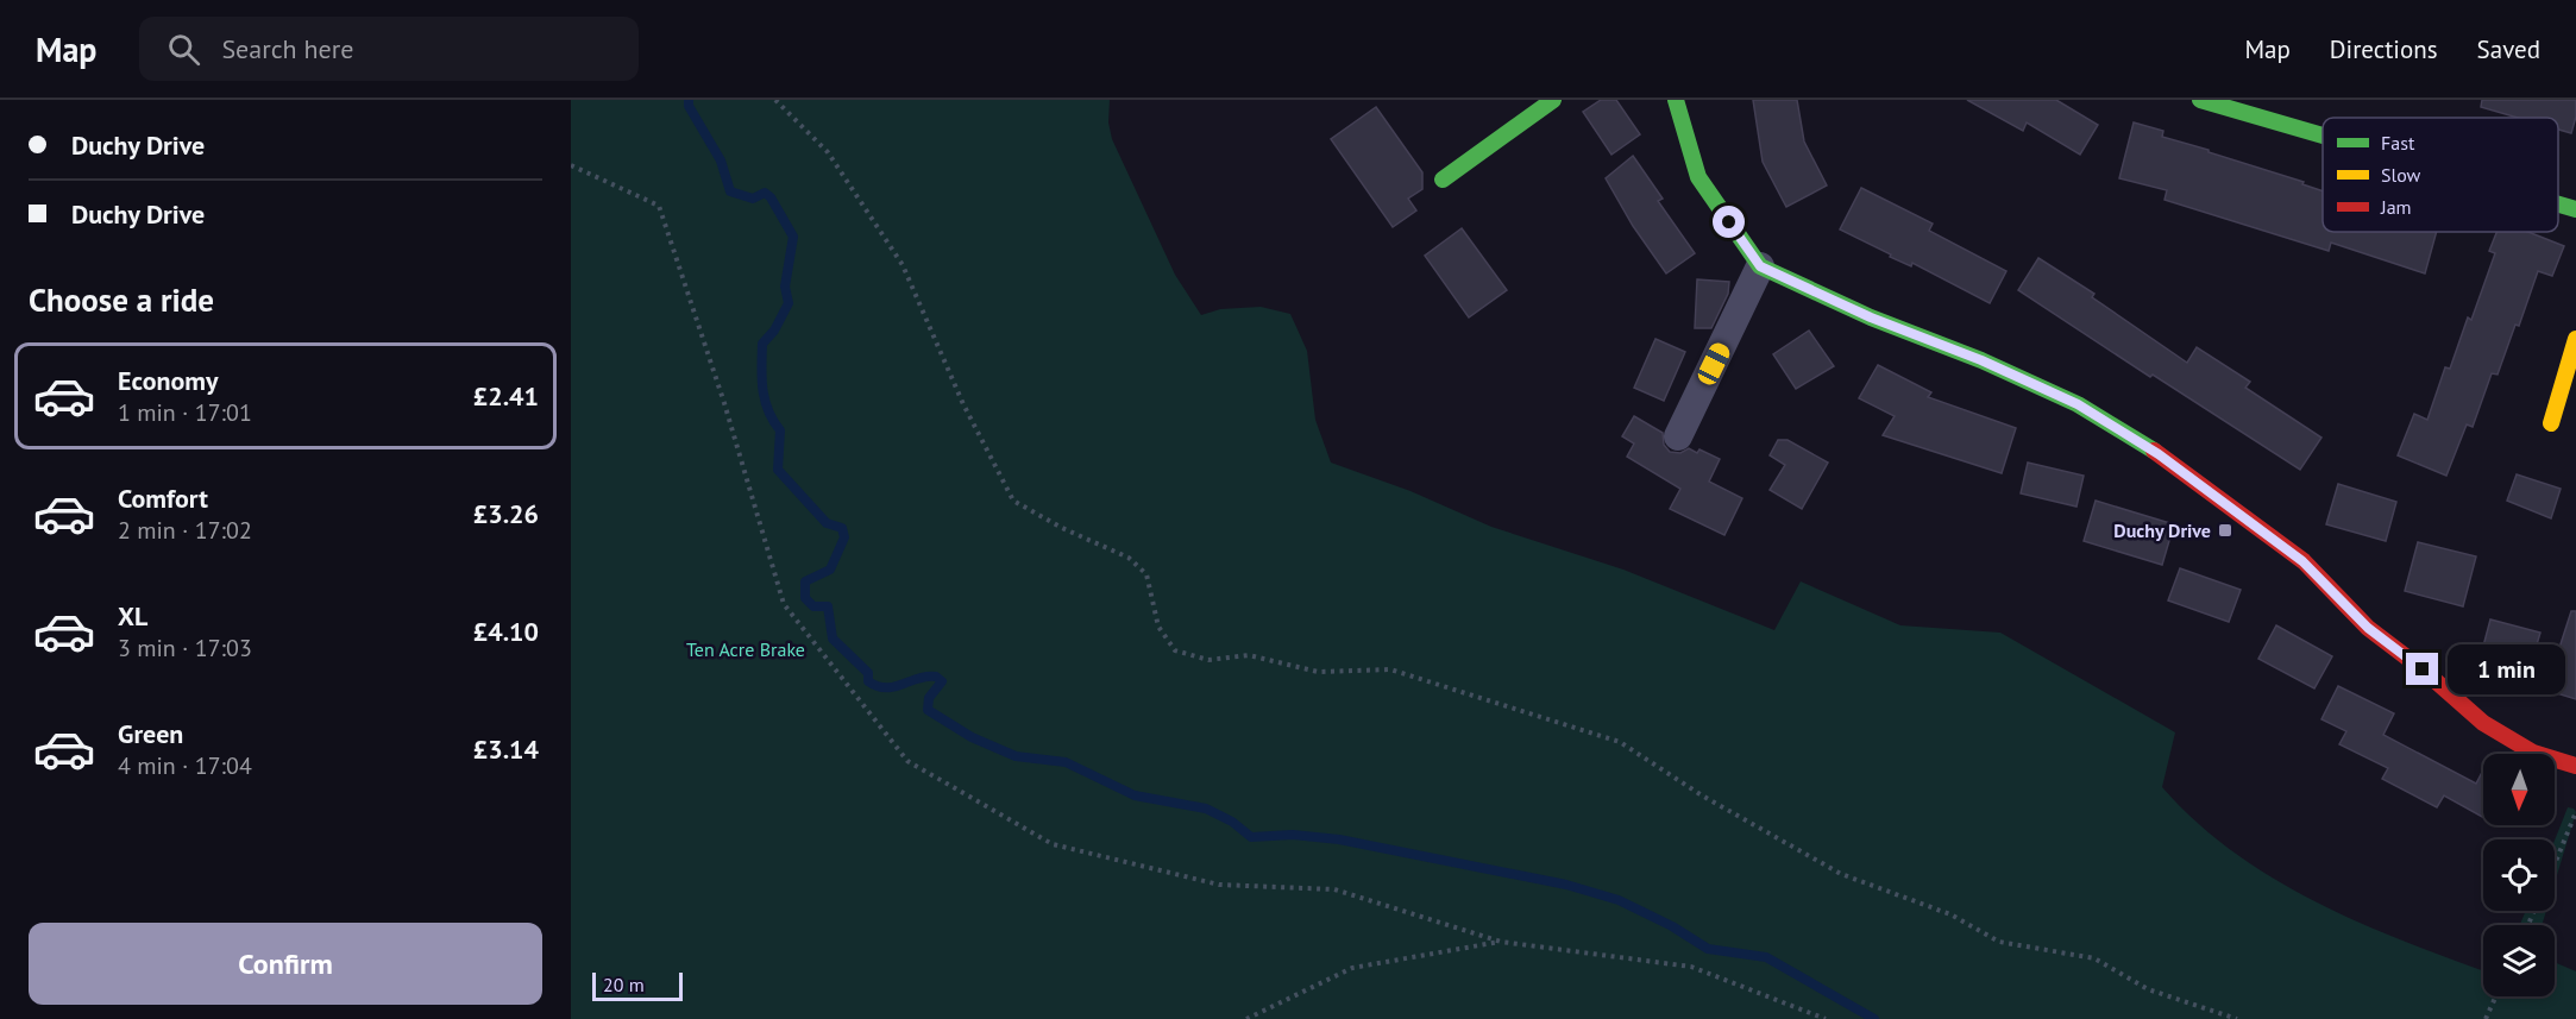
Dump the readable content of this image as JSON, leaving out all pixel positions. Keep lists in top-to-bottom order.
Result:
{
  "parks": ["Ten Acre Brake"],
  "places": {
    "transit": ["Duchy Drive"]
  },
  "legend": ["Fast", "Slow", "Jam"],
  "scale_bar": "20 m",
  "north": "bottom",
  "page": {
    "header": "Map",
    "search": "Search here",
    "nav": ["Map", "Directions", "Saved"],
    "banner": ["Duchy Drive", "Duchy Drive"],
    "heading": "Choose a ride",
    "list": [
      {
        "name": "Economy",
        "note": "1 min · 17:01",
        "value": "£2.41"
      },
      {
        "name": "Comfort",
        "note": "2 min · 17:02",
        "value": "£3.26"
      },
      {
        "name": "XL",
        "note": "3 min · 17:03",
        "value": "£4.10"
      },
      {
        "name": "Green",
        "note": "4 min · 17:04",
        "value": "£3.14"
      }
    ],
    "bubble": "1 min",
    "buttons": "Confirm",
    "scale": "20 m"
  }
}
